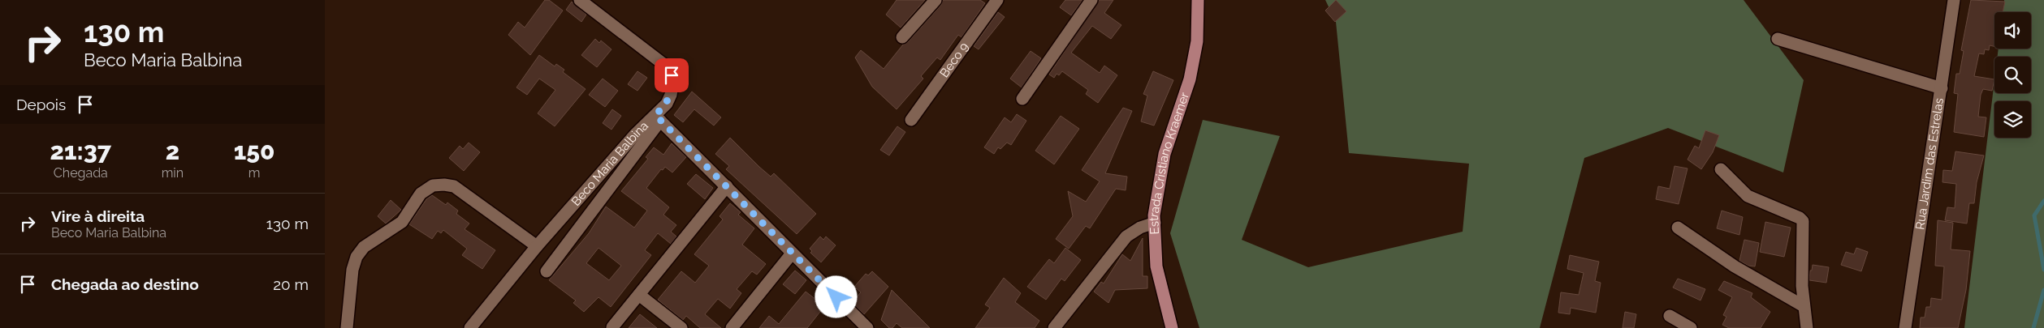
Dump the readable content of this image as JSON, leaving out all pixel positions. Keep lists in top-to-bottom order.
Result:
{
  "streets": {
    "main road": ["Estrada Cristiano Kraemer"],
    "street": ["Beco 9", "Beco Maria Balbina", "Rua Jardim das Estrelas"]
  },
  "page": {
    "turn": ["130 m", "Beco Maria Balbina"],
    "then": "Depois",
    "eta": [
      "21:37",
      "Chegada",
      "2",
      "min",
      "150",
      "m"
    ],
    "list": [
      {
        "name": "Vire à direita",
        "note": "Beco Maria Balbina",
        "value": "130 m"
      },
      {
        "name": "Chegada ao destino",
        "value": "20 m"
      }
    ]
  }
}
